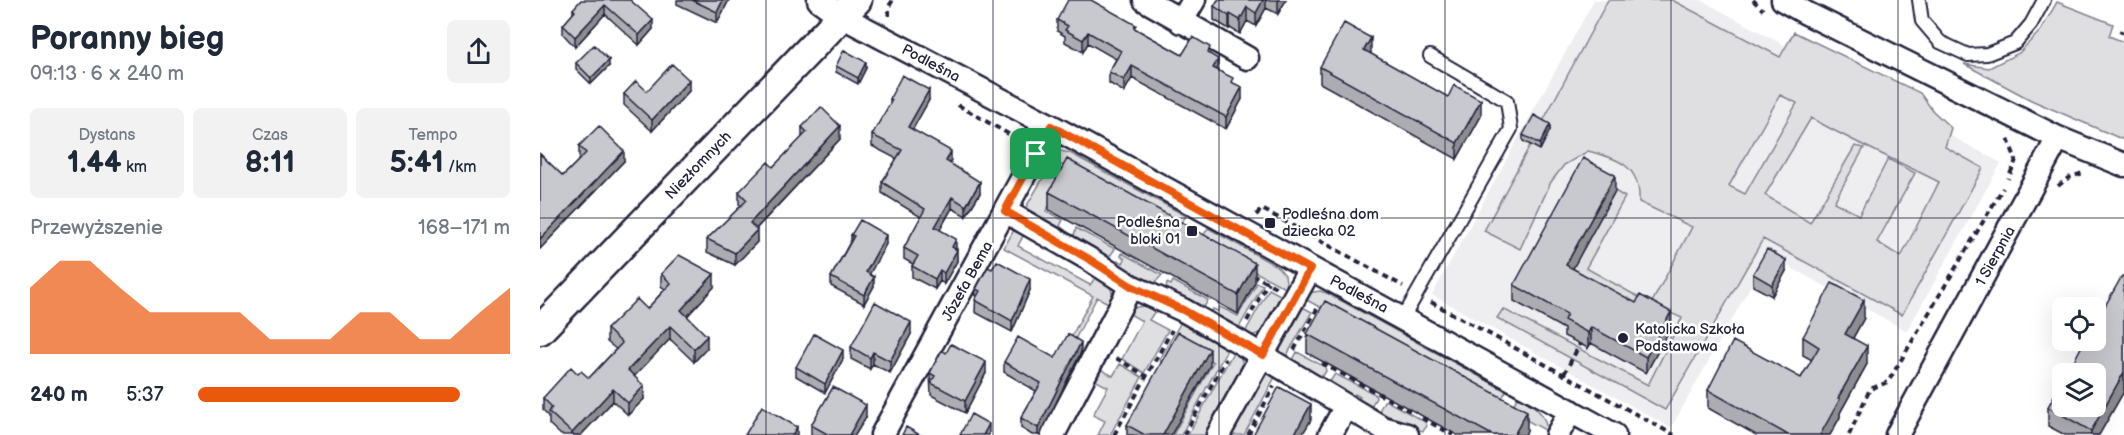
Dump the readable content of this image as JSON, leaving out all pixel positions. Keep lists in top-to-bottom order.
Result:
{
  "streets": {
    "street": [
      "Podleśna",
      "Niezłomnych",
      "1 Sierpnia",
      "Józefa Bema"
    ]
  },
  "crossings": [
    ["Podleśna", "Niezłomnych"],
    ["Podleśna", "Józefa Bema"]
  ],
  "places": {
    "transit": ["Podleśna dom dziecka 02", "Podleśna bloki 01"],
    "other": ["Katolicka Szkoła Podstawowa"]
  },
  "page": {
    "heading": ["Poranny bieg", "09:13 · 6 × 240 m"],
    "stats": [
      ["Dystans", "1.44 km"],
      ["Czas", "8:11"],
      ["Tempo", "5:41 /km"]
    ],
    "chart": ["Przewyższenie", "168–171 m"],
    "list": [
      {
        "name": "240 m",
        "note": "5:37"
      }
    ]
  }
}
